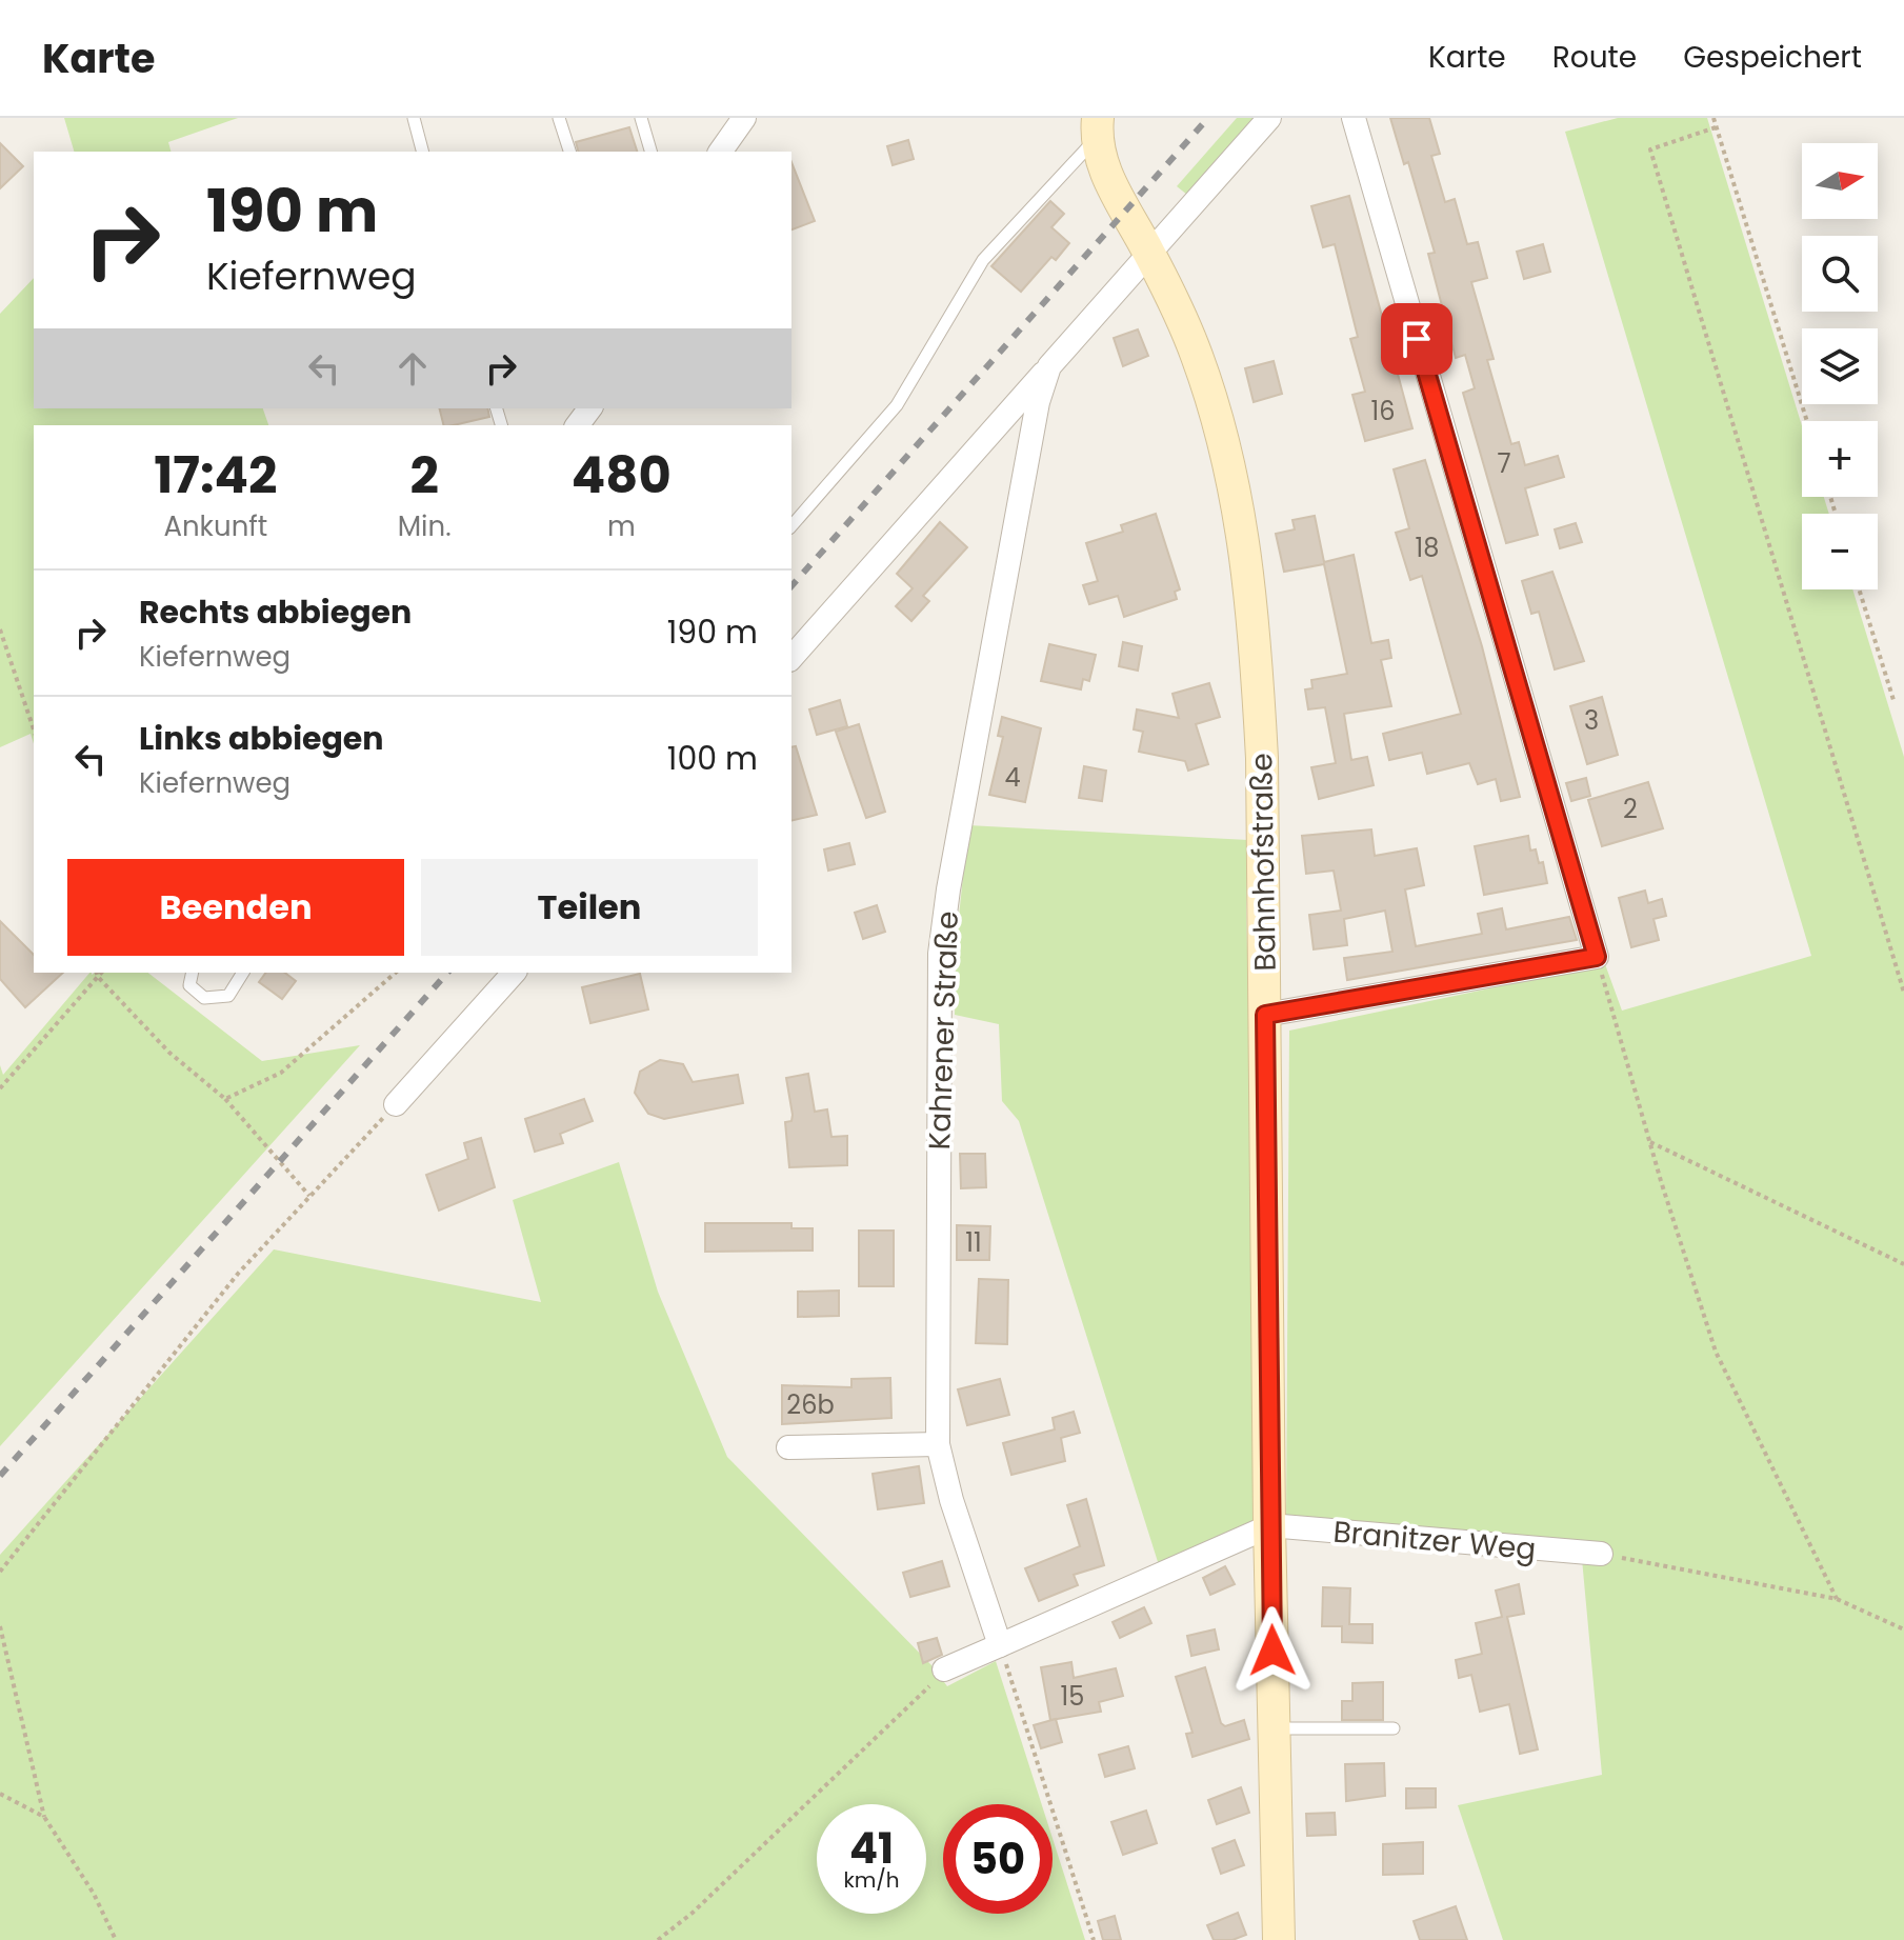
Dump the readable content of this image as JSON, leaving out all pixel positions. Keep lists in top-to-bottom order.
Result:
{
  "streets": {
    "main road": ["Bahnhofstraße"],
    "street": ["Kahrener Straße", "Branitzer Weg"]
  },
  "crossings": [
    ["Bahnhofstraße", "Kahrener Straße"],
    ["Bahnhofstraße", "Branitzer Weg"]
  ],
  "house_numbers": [
    "16",
    "7",
    "18",
    "3",
    "4",
    "2",
    "11",
    "26b",
    "15"
  ],
  "north": "right",
  "page": {
    "header": "Karte",
    "nav": ["Karte", "Route", "Gespeichert"],
    "map_buttons": ["+", "−"],
    "turn": ["190 m", "Kiefernweg"],
    "eta": [
      "17:42",
      "Ankunft",
      "2",
      "Min.",
      "480",
      "m"
    ],
    "list": [
      {
        "name": "Rechts abbiegen",
        "note": "Kiefernweg",
        "value": "190 m"
      },
      {
        "name": "Links abbiegen",
        "note": "Kiefernweg",
        "value": "100 m"
      }
    ],
    "buttons": ["Beenden", "Teilen"],
    "speed": "41 km/h",
    "limit": "50"
  }
}
